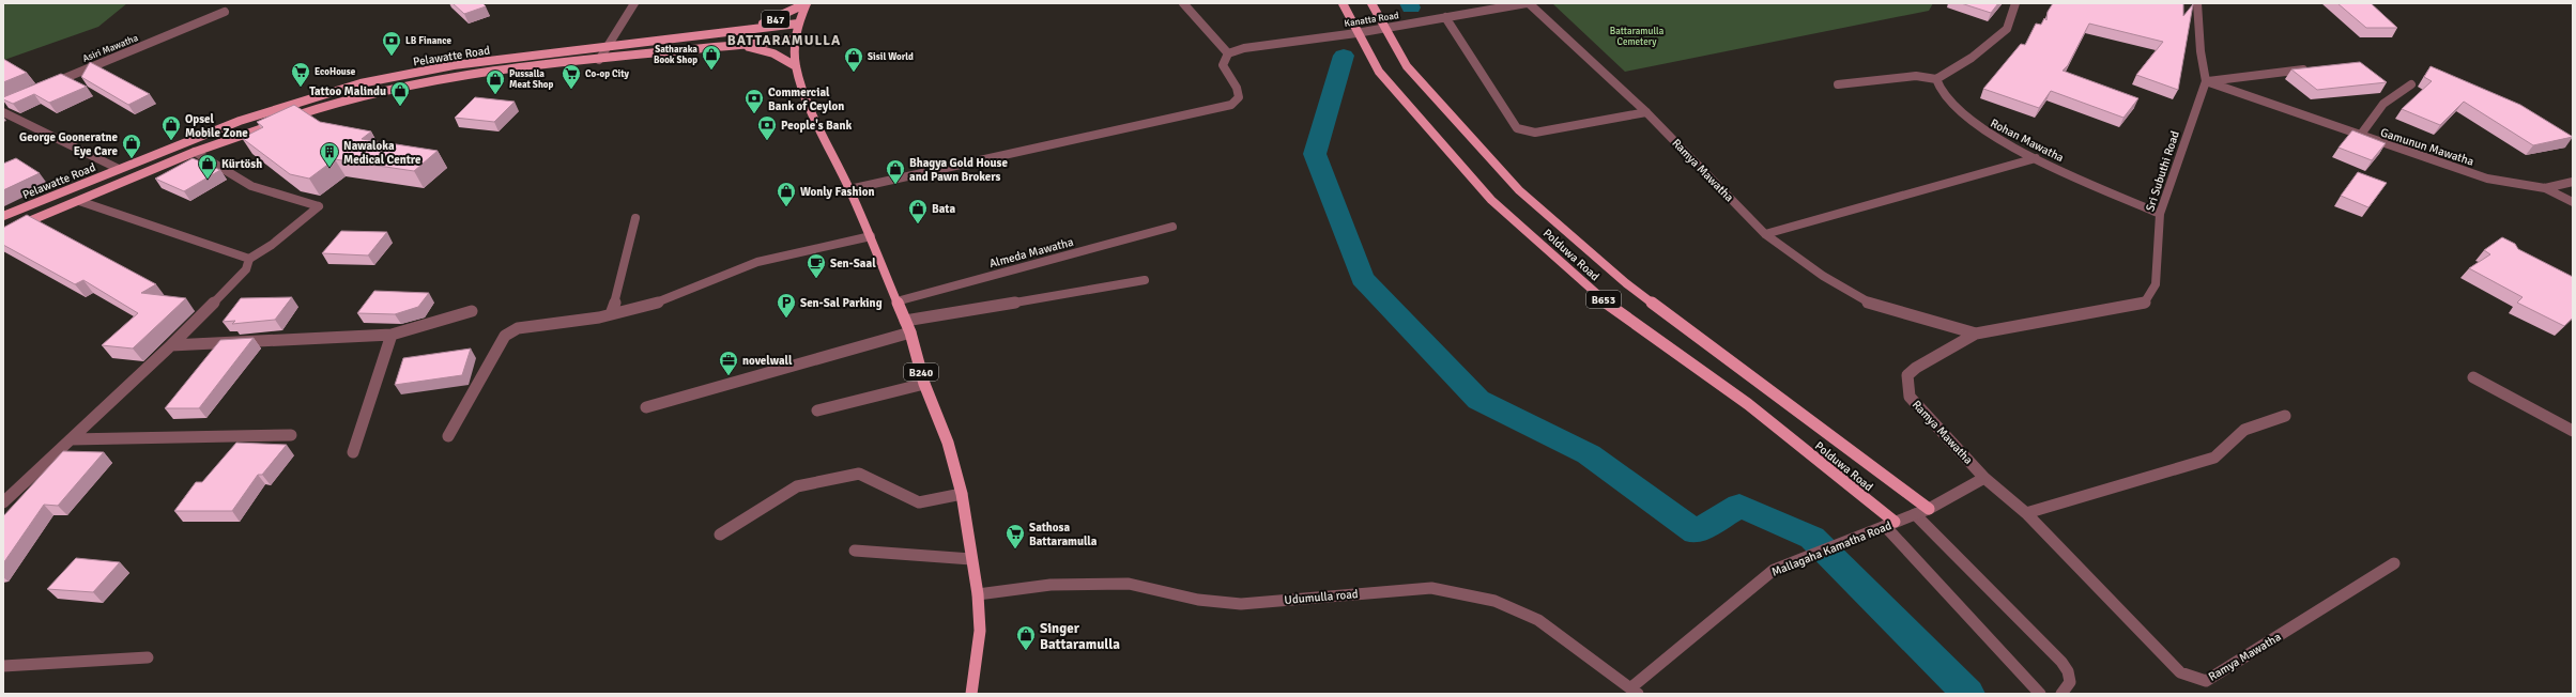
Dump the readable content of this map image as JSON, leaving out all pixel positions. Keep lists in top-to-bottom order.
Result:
{
  "streets": {
    "main road": [
      "B47",
      "Pelawatte Road",
      "Polduwa Road",
      "B653",
      "B240"
    ],
    "street": [
      "Kanatta Road",
      "Asiri Mawatha",
      "Rohan Mawatha",
      "Gamunun Mawatha",
      "Ramya Mawatha",
      "Sri Subuthi Road",
      "Almeda Mawatha",
      "Mallagaha Kamatha Road",
      "Udumulla road"
    ]
  },
  "crossings": [
    ["B47", "Pelawatte Road"],
    ["B47", "B240"],
    ["Kanatta Road", "Ramya Mawatha"],
    ["Kanatta Road", "Polduwa Road"],
    ["Pelawatte Road", "B240"],
    ["Rohan Mawatha", "Sri Subuthi Road"],
    ["Gamunun Mawatha", "Sri Subuthi Road"],
    ["Ramya Mawatha", "Sri Subuthi Road"],
    ["Ramya Mawatha", "Mallagaha Kamatha Road"],
    ["Almeda Mawatha", "B240"],
    ["Polduwa Road", "Mallagaha Kamatha Road"],
    ["B240", "Udumulla road"],
    ["Mallagaha Kamatha Road", "Udumulla road"]
  ],
  "districts": ["BATTARAMULLA"],
  "parks": ["Battaramulla Cemetery"],
  "places": {
    "bank": ["LB Finance", "Commercial Bank of Ceylon", "People's Bank"],
    "shop": [
      "Satharaka Book Shop",
      "Sisil World",
      "Pussalla Meat Shop",
      "Tattoo Malindu",
      "Opsel Mobile Zone",
      "George Gooneratne Eye Care",
      "Kürtösh",
      "Bhagya Gold House and Pawn Brokers",
      "Wonly Fashion",
      "Bata",
      "Singer Battaramulla"
    ],
    "supermarket": ["EcoHouse", "Co-op City", "Sathosa Battaramulla"],
    "building": ["Nawaloka Medical Centre"],
    "cafe": ["Sen-Saal"],
    "parking": ["Sen-Sal Parking"],
    "office": ["novelwall"]
  }
}
